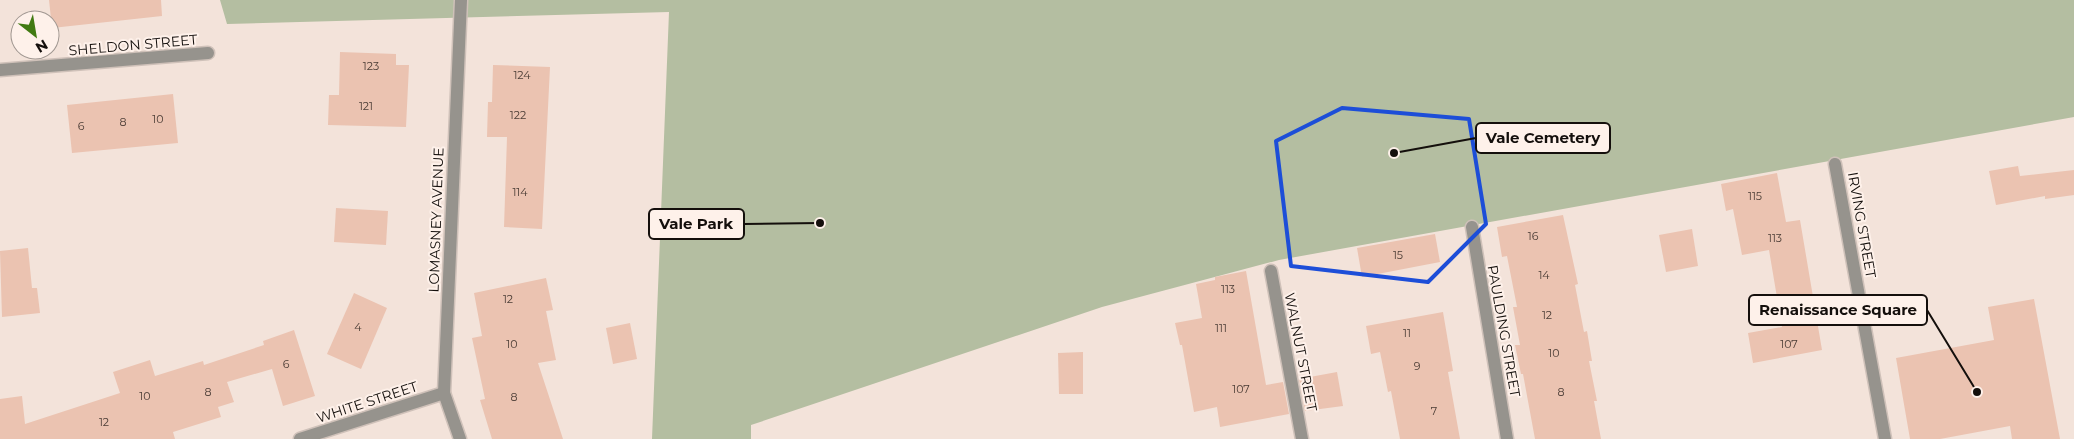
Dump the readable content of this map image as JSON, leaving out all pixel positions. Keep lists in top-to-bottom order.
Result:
{
  "streets": {
    "street": [
      "SHELDON STREET",
      "LOMASNEY AVENUE",
      "IRVING STREET",
      "PAULDING STREET",
      "WALNUT STREET",
      "WHITE STREET"
    ]
  },
  "crossings": [
    ["LOMASNEY AVENUE", "WHITE STREET"]
  ],
  "places": ["Vale Cemetery", "Vale Park", "Renaissance Square"],
  "house_numbers": [
    "123",
    "124",
    "121",
    "122",
    "10",
    "8",
    "6",
    "114",
    "115",
    "16",
    "113",
    "15",
    "14",
    "113",
    "12",
    "12",
    "4",
    "111",
    "11",
    "10",
    "107",
    "10",
    "6",
    "9",
    "107",
    "8",
    "8",
    "10",
    "8",
    "7",
    "12"
  ],
  "north": "bottom right"
}
